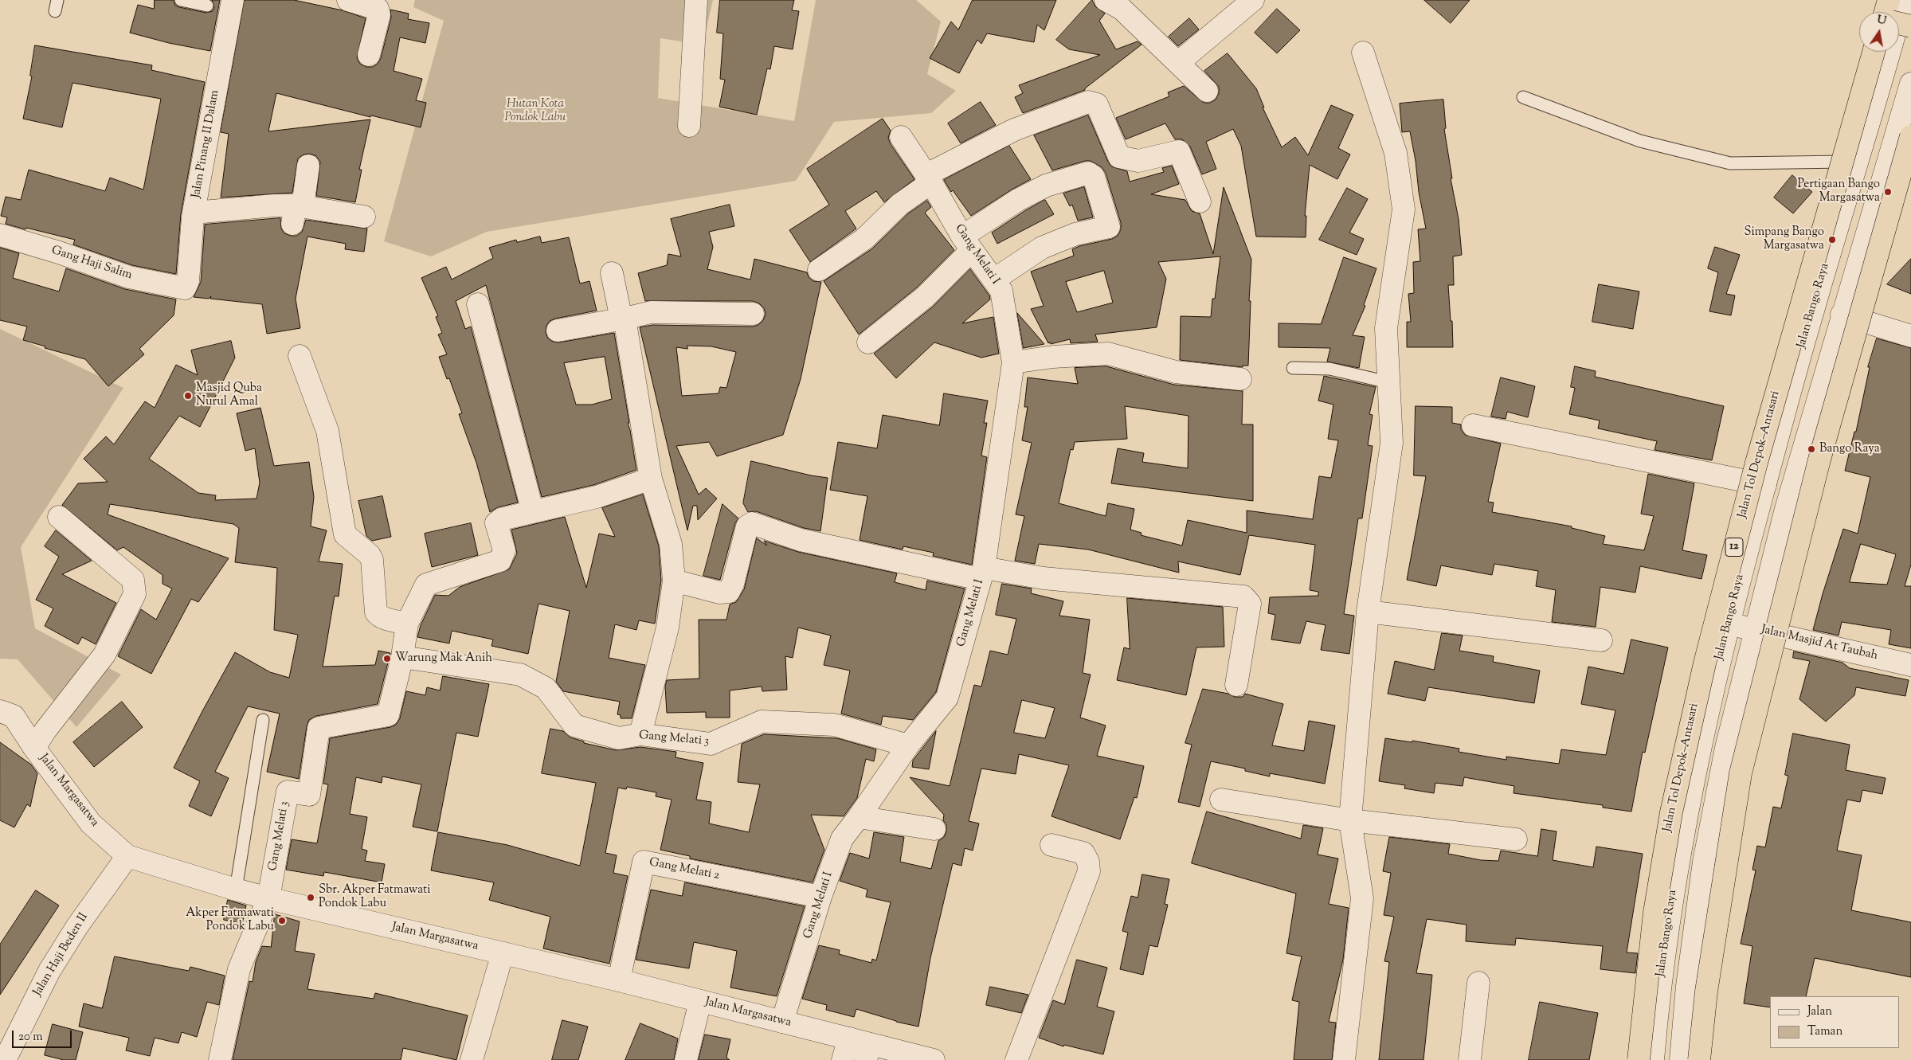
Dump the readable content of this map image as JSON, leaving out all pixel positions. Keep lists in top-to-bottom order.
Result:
{
  "streets": {
    "highway": ["Jalan Tol Depok–Antasari", "12"],
    "street": [
      "Jalan Pinang II Dalam",
      "Gang Melati I",
      "Gang Haji Salim",
      "Jalan Bango Raya",
      "Jalan Masjid At Taubah",
      "Gang Melati 3",
      "Jalan Margasatwa",
      "Gang Melati 2",
      "Jalan Haji Beden II"
    ]
  },
  "crossings": [
    ["Jalan Pinang II Dalam", "Gang Haji Salim"],
    ["Gang Melati I", "Gang Melati 3"],
    ["Gang Melati I", "Jalan Margasatwa"],
    ["Gang Melati I", "Gang Melati 2"],
    ["Jalan Bango Raya", "Jalan Masjid At Taubah"],
    ["Gang Melati 3", "Jalan Margasatwa"],
    ["Jalan Margasatwa", "Gang Melati 2"],
    ["Jalan Margasatwa", "Jalan Haji Beden II"]
  ],
  "parks": ["Hutan Kota Pondok Labu"],
  "places": [
    "Pertigaan Bango Margasatwa",
    "Simpang Bango Margasatwa",
    "Masjid Quba Nurul Amal",
    "Bango Raya",
    "Warung Mak Anih",
    "Sbr. Akper Fatmawati Pondok Labu",
    "Akper Fatmawati Pondok Labu"
  ],
  "legend": ["Jalan", "Taman"],
  "scale_bar": "20 m",
  "north": "top"
}
